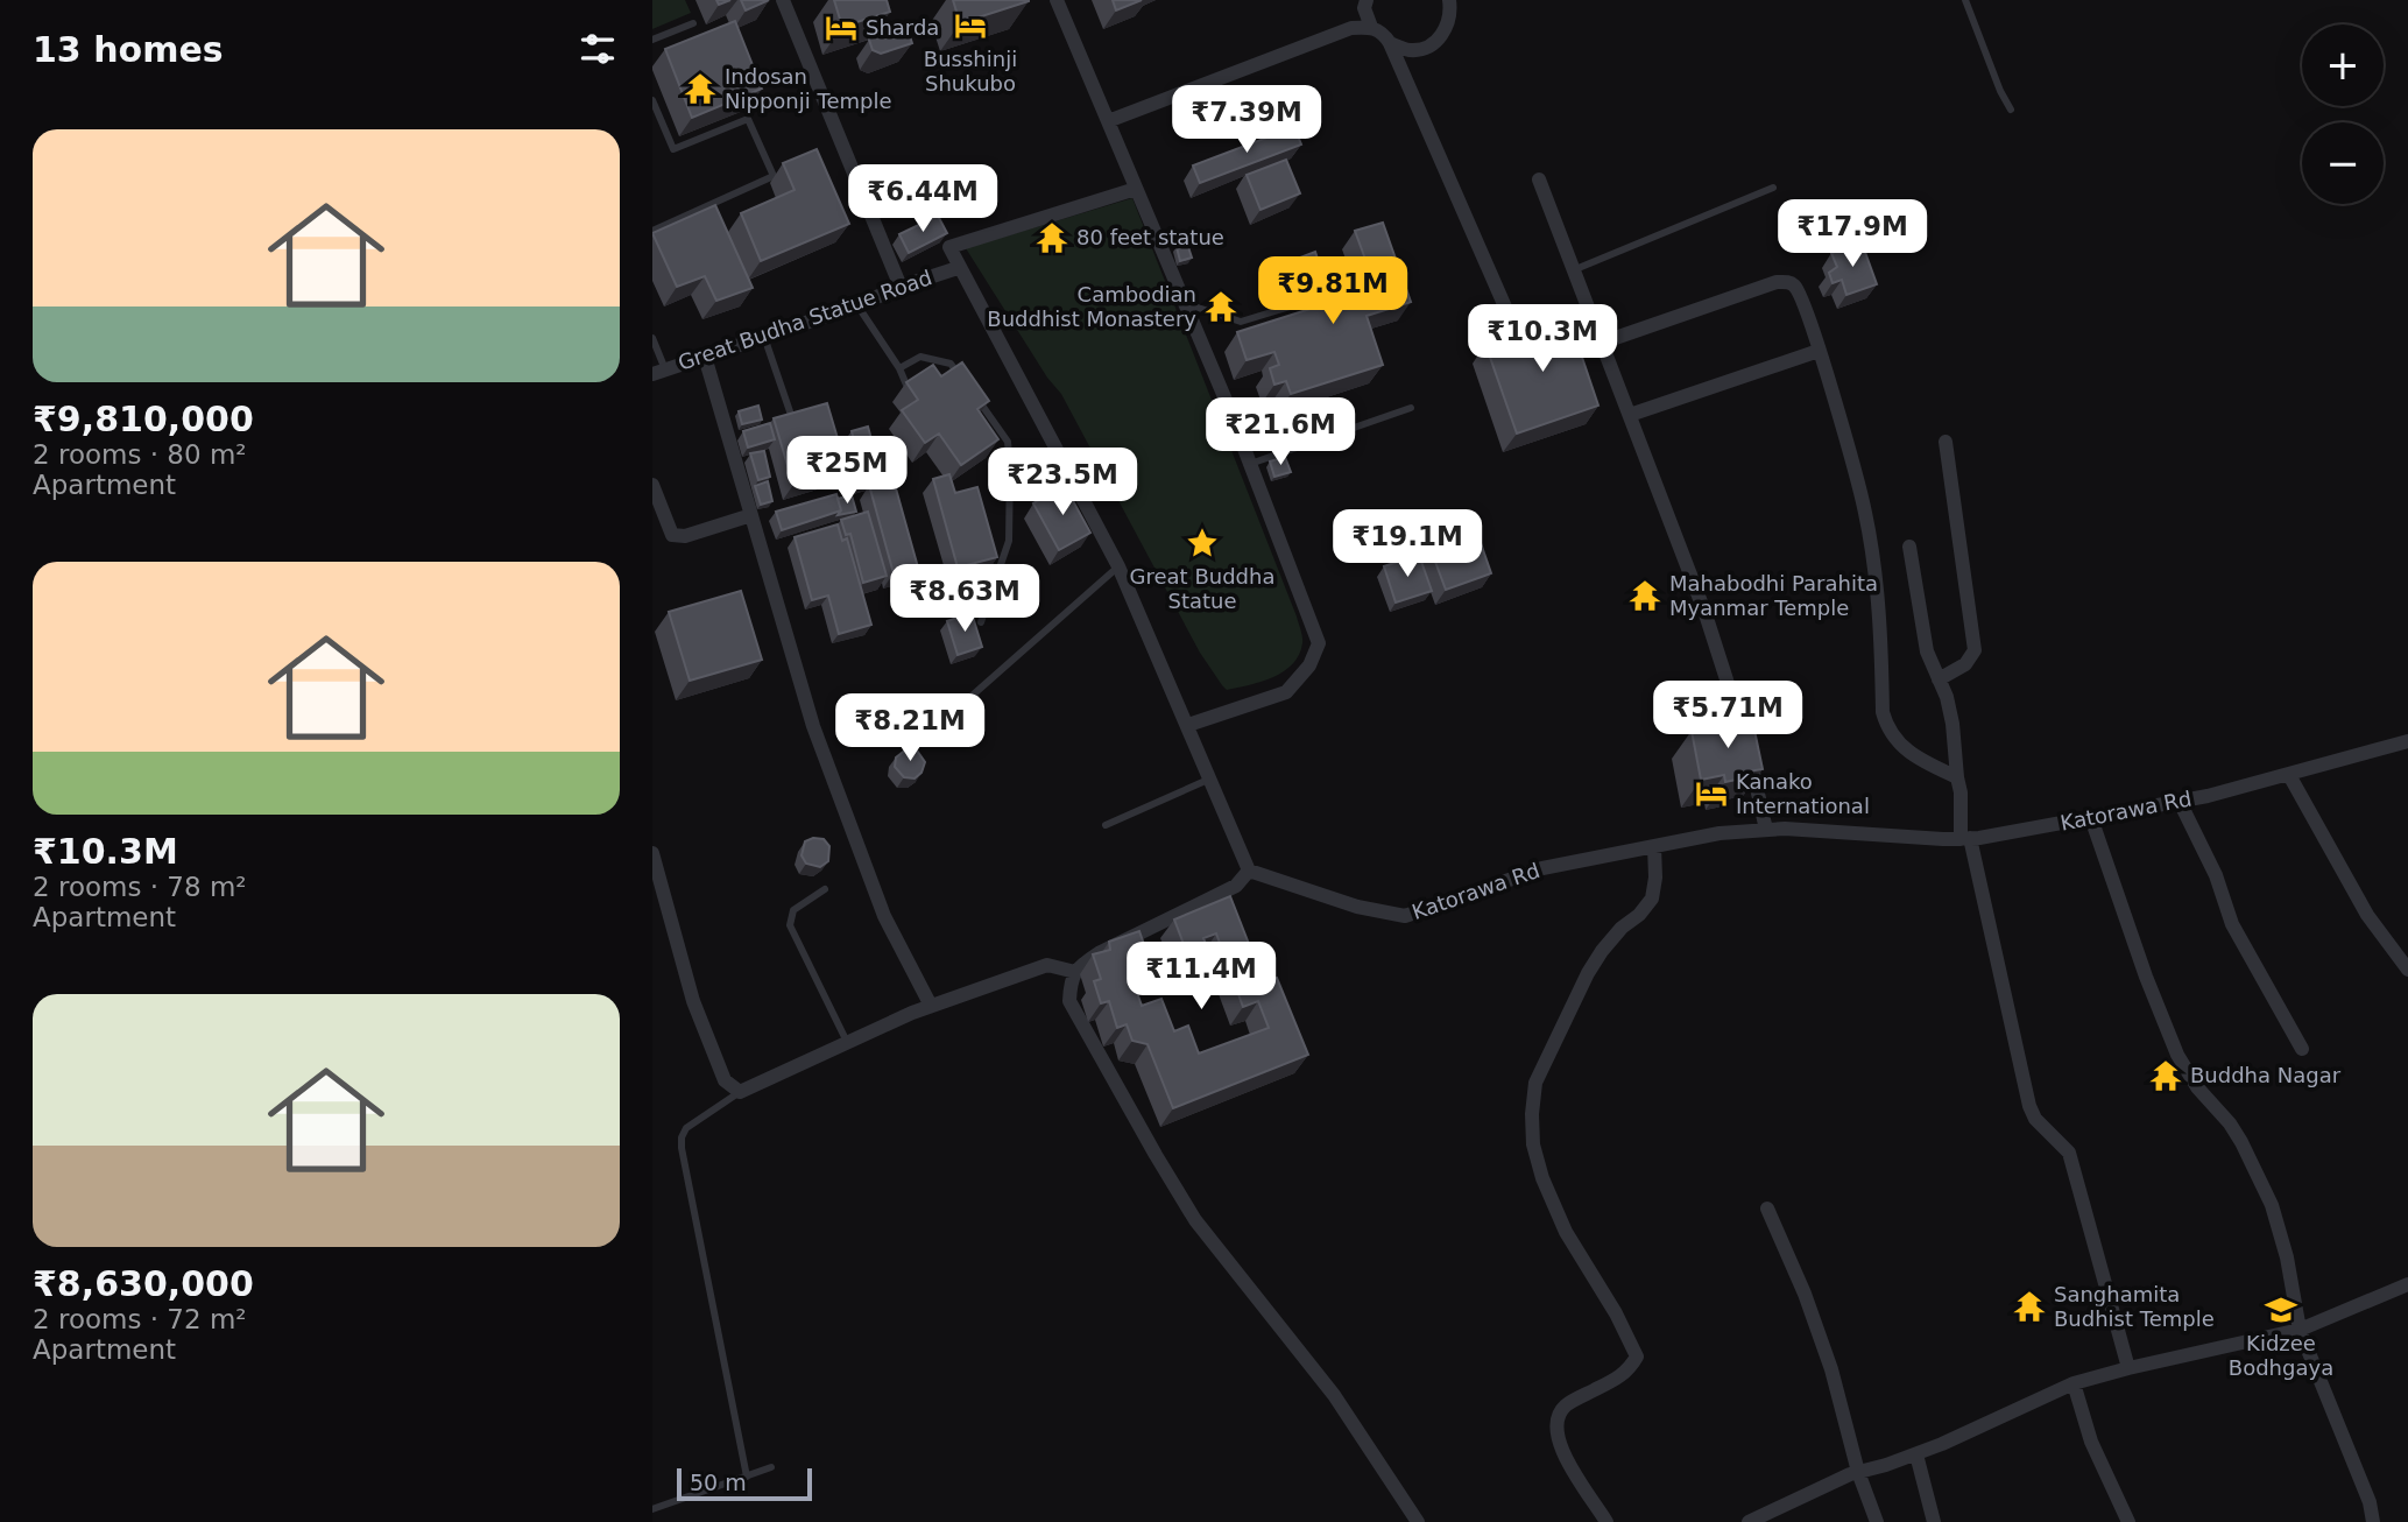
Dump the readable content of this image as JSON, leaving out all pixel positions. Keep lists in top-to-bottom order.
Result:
{
  "streets": {
    "street": ["Great Budha Statue Road", "Katorawa Rd"]
  },
  "places": {
    "hotel": ["Busshinji Shukubo", "Sharda", "Kanako International"],
    "temple": [
      "Indosan Nipponji Temple",
      "80 feet statue",
      "Cambodian Buddhist Monastery",
      "Mahabodhi Parahita Myanmar Temple",
      "Buddha Nagar",
      "Sanghamita Budhist Temple"
    ],
    "place": ["Great Buddha Statue"],
    "school or university": ["Kidzee Bodhgaya"]
  },
  "scale_bar": "50 m",
  "page": {
    "heading": "13 homes",
    "map_buttons": ["+", "−"],
    "price": [
      "₹7.39M",
      "₹6.44M",
      "₹17.9M",
      "₹9.81M",
      "₹10.3M",
      "₹21.6M",
      "₹25M",
      "₹23.5M",
      "₹19.1M",
      "₹8.63M",
      "₹5.71M",
      "₹8.21M",
      "₹11.4M"
    ],
    "list": [
      {
        "name": "₹9,810,000",
        "note": "2 rooms · 80 m² · Apartment"
      },
      {
        "name": "₹10.3M",
        "note": "2 rooms · 78 m² · Apartment"
      },
      {
        "name": "₹8,630,000",
        "note": "2 rooms · 72 m² · Apartment"
      }
    ],
    "scale": "50 m"
  }
}
